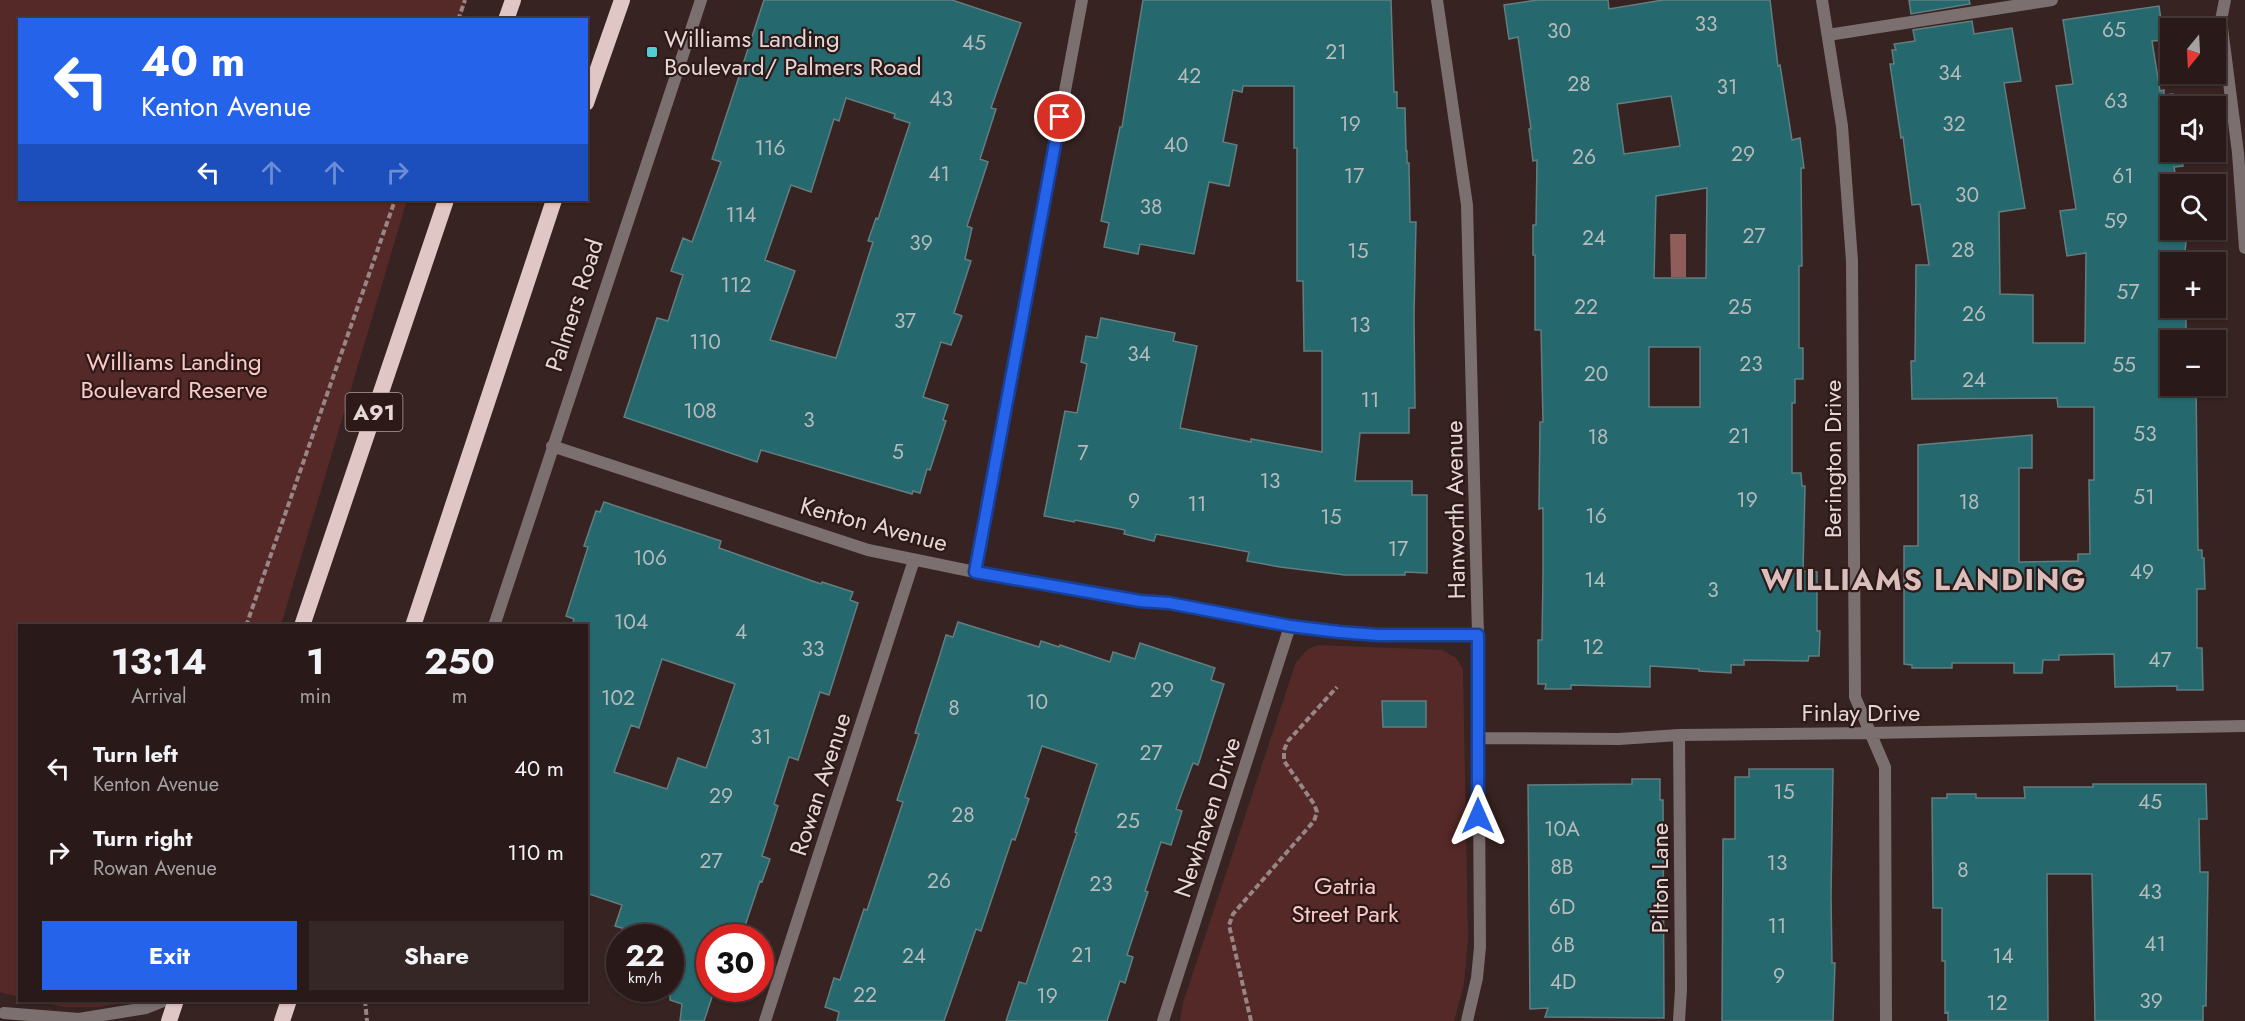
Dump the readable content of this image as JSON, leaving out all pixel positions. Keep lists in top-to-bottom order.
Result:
{
  "streets": {
    "highway": ["A91"],
    "street": [
      "Palmers Road",
      "Berington Drive",
      "Hanworth Avenue",
      "Kenton Avenue",
      "Finlay Drive",
      "Rowan Avenue",
      "Newhaven Drive",
      "Pilton Lane"
    ]
  },
  "crossings": [
    ["Palmers Road", "Kenton Avenue"],
    ["Berington Drive", "Finlay Drive"],
    ["Hanworth Avenue", "Kenton Avenue"],
    ["Hanworth Avenue", "Finlay Drive"],
    ["Kenton Avenue", "Rowan Avenue"],
    ["Kenton Avenue", "Newhaven Drive"],
    ["Finlay Drive", "Pilton Lane"]
  ],
  "districts": ["WILLIAMS LANDING"],
  "parks": ["Williams Landing Boulevard Reserve", "Gatria Street Park"],
  "places": {
    "transit": ["Williams Landing Boulevard/ Palmers Road"]
  },
  "house_numbers": [
    "33",
    "65",
    "30",
    "45",
    "21",
    "34",
    "42",
    "28",
    "31",
    "43",
    "63",
    "19",
    "32",
    "40",
    "116",
    "29",
    "26",
    "41",
    "17",
    "61",
    "30",
    "38",
    "114",
    "59",
    "27",
    "24",
    "39",
    "28",
    "15",
    "112",
    "57",
    "22",
    "25",
    "26",
    "37",
    "13",
    "110",
    "34",
    "23",
    "55",
    "20",
    "24",
    "11",
    "108",
    "3",
    "53",
    "21",
    "18",
    "5",
    "7",
    "13",
    "51",
    "19",
    "9",
    "18",
    "11",
    "16",
    "15",
    "17",
    "106",
    "49",
    "14",
    "3",
    "104",
    "4",
    "12",
    "33",
    "47",
    "29",
    "102",
    "10",
    "8",
    "31",
    "27",
    "15",
    "29",
    "45",
    "28",
    "25",
    "10A",
    "27",
    "13",
    "8B",
    "8",
    "26",
    "23",
    "43",
    "6D",
    "11",
    "41",
    "6B",
    "21",
    "24",
    "14",
    "9",
    "4D",
    "22",
    "19",
    "39",
    "12"
  ],
  "north": "bottom",
  "page": {
    "map_buttons": ["+", "−"],
    "turn": ["40 m", "Kenton Avenue"],
    "eta": [
      "13:14",
      "Arrival",
      "1",
      "min",
      "250",
      "m"
    ],
    "list": [
      {
        "name": "Turn left",
        "note": "Kenton Avenue",
        "value": "40 m"
      },
      {
        "name": "Turn right",
        "note": "Rowan Avenue",
        "value": "110 m"
      }
    ],
    "buttons": ["Exit", "Share"],
    "speed": "22 km/h",
    "limit": "30"
  }
}
